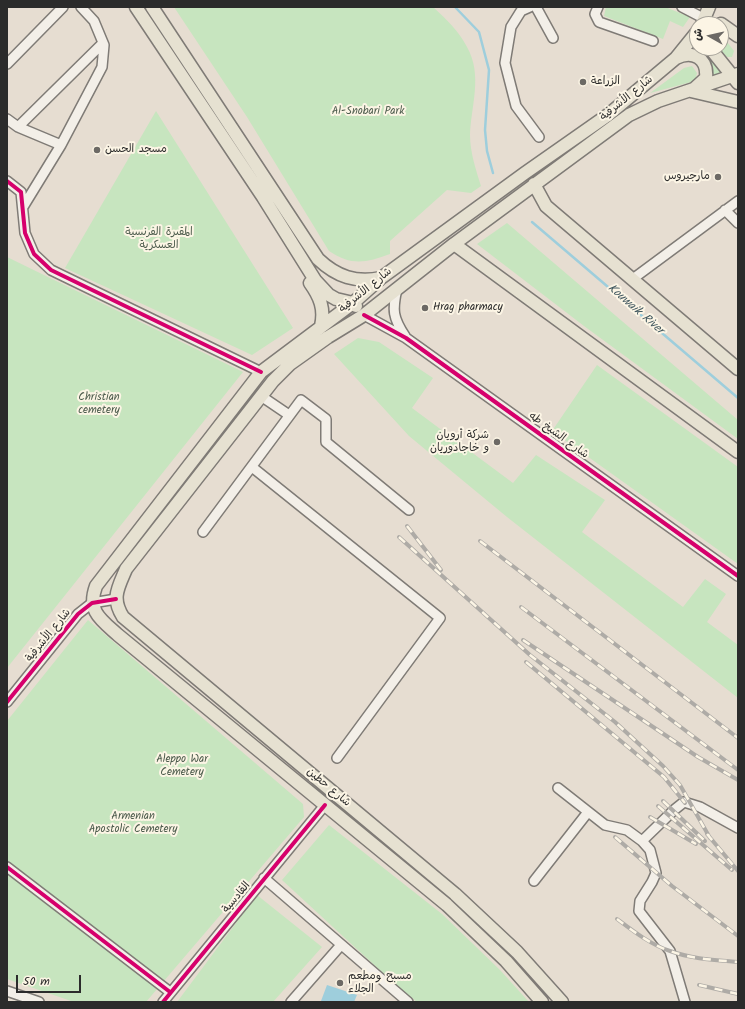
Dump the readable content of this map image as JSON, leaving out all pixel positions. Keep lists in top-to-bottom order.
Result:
{
  "streets": {
    "main road": ["شارع الأشرفية", "شارع حطين"],
    "street": ["شارع الشيخ طه", "القادسية"]
  },
  "crossings": [
    ["شارع الأشرفية", "شارع الشيخ طه"],
    ["شارع الأشرفية", "شارع حطين"],
    ["شارع حطين", "القادسية"]
  ],
  "water": ["Kouwaik River"],
  "parks": [
    "Al-Snobari Park",
    "المقبرة الفرنسية العسكرية",
    "Christian cemetery",
    "Aleppo War Cemetery",
    "Armenian Apostolic Cemetery"
  ],
  "places": [
    "الزراعة",
    "مسجد الحسن",
    "مارجيروس",
    "Hrag pharmacy",
    "شركة أرويان و خاجادوريان",
    "مسبح ومطعم الجلاء"
  ],
  "scale_bar": "50 m",
  "north": "left"
}
